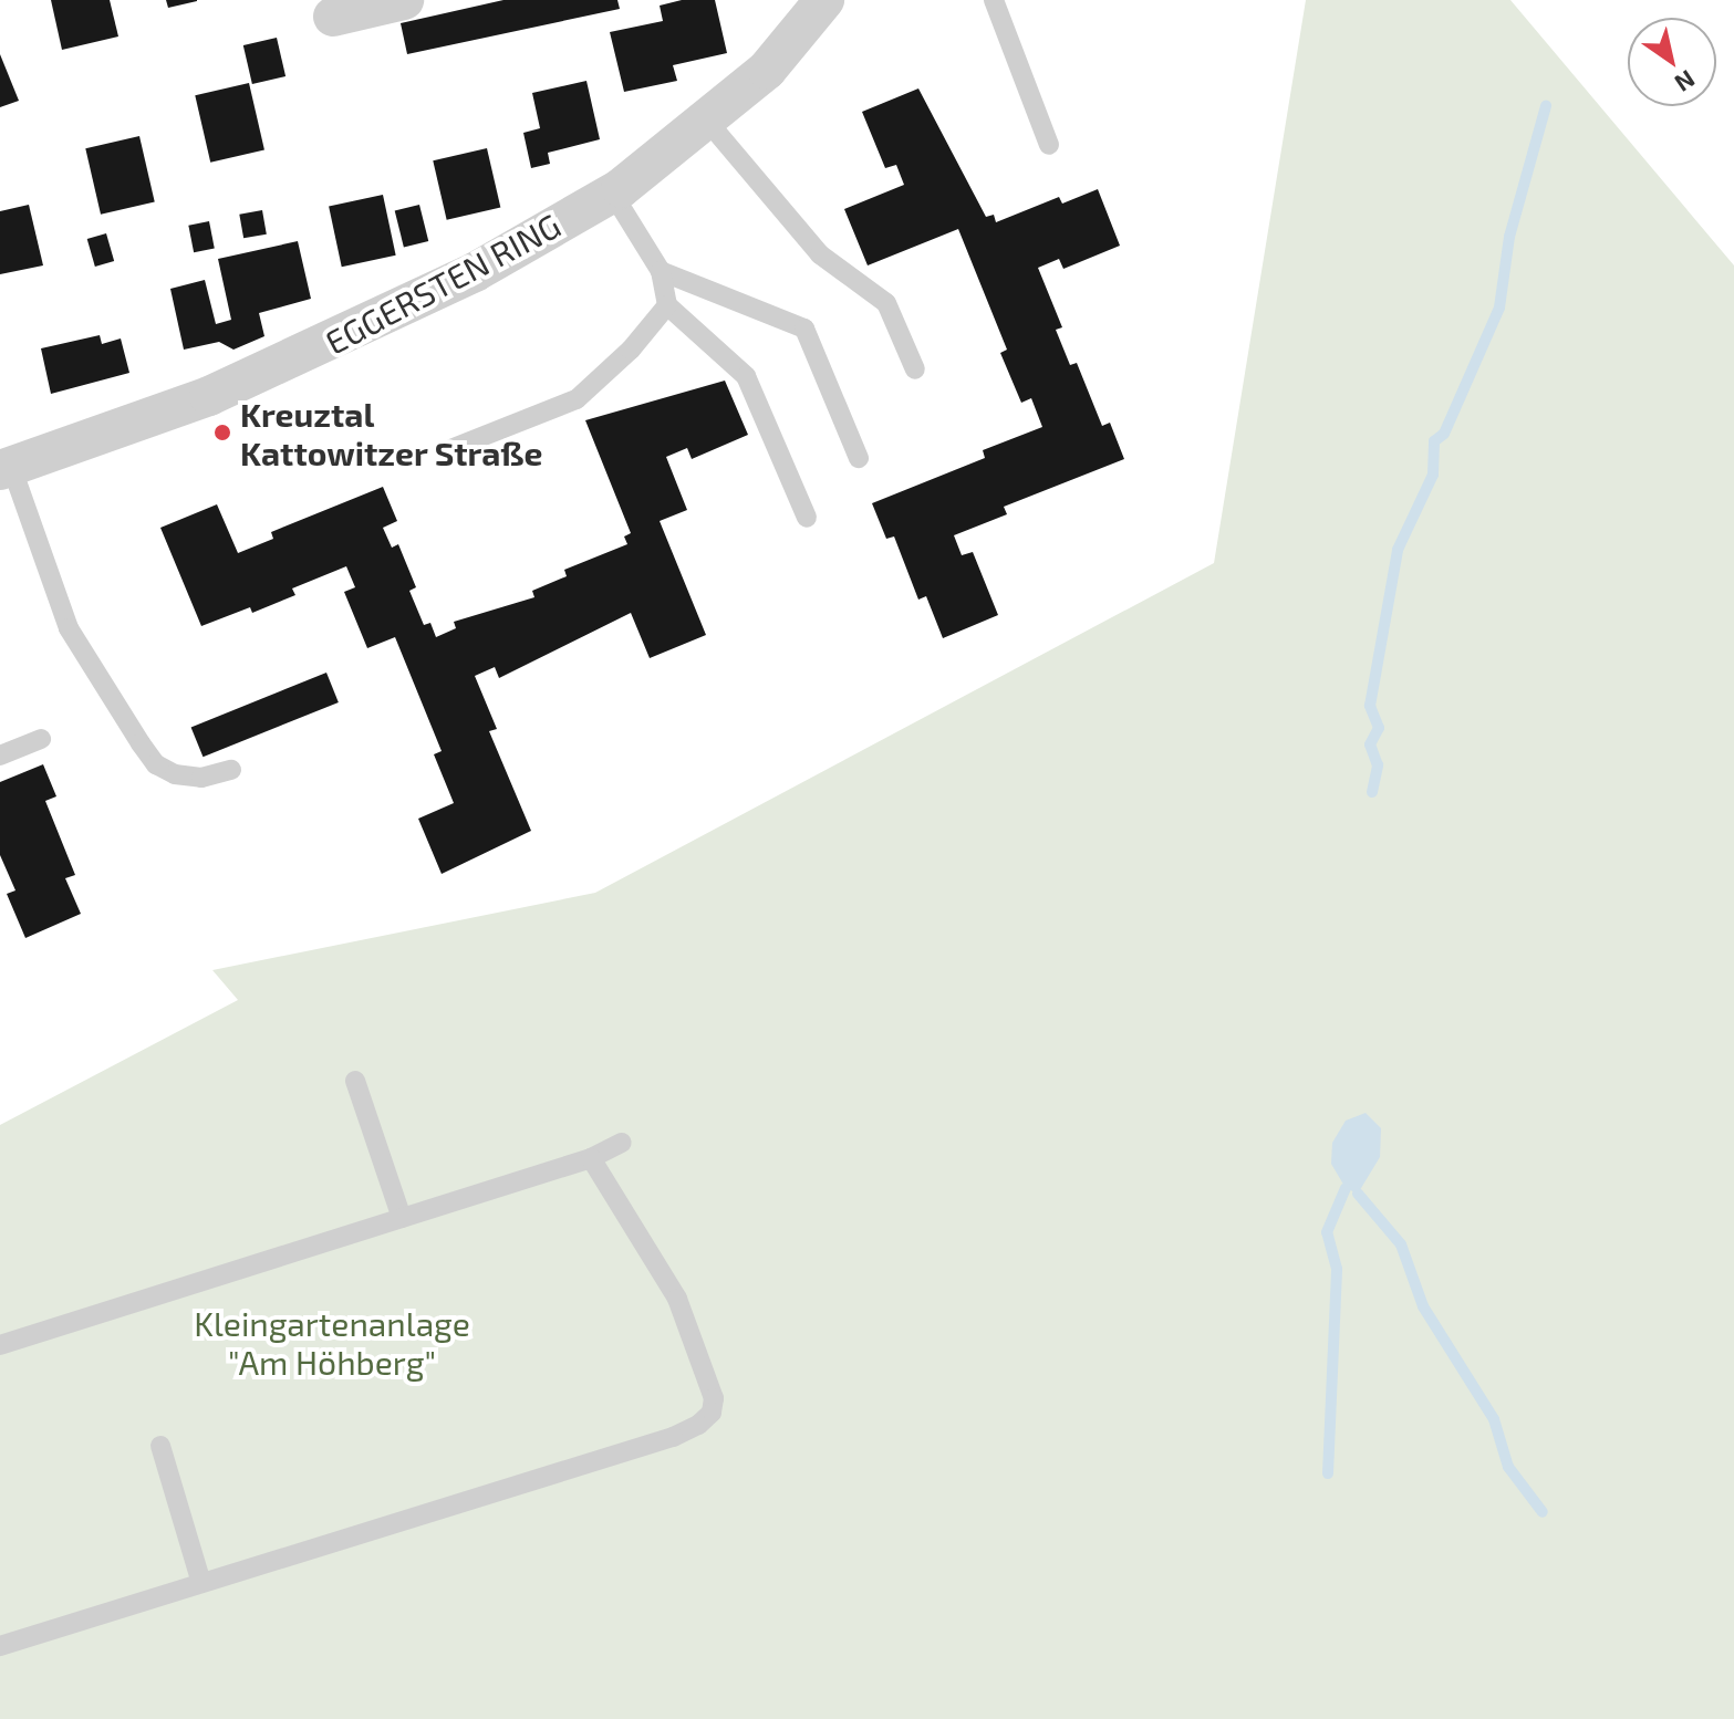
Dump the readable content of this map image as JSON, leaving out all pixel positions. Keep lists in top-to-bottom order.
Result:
{
  "streets": {
    "street": ["EGGERSTEN RING"]
  },
  "parks": ["Kleingartenanlage \"Am Höhberg\""],
  "places": ["Kreuztal Kattowitzer Straße"],
  "north": "bottom right"
}
